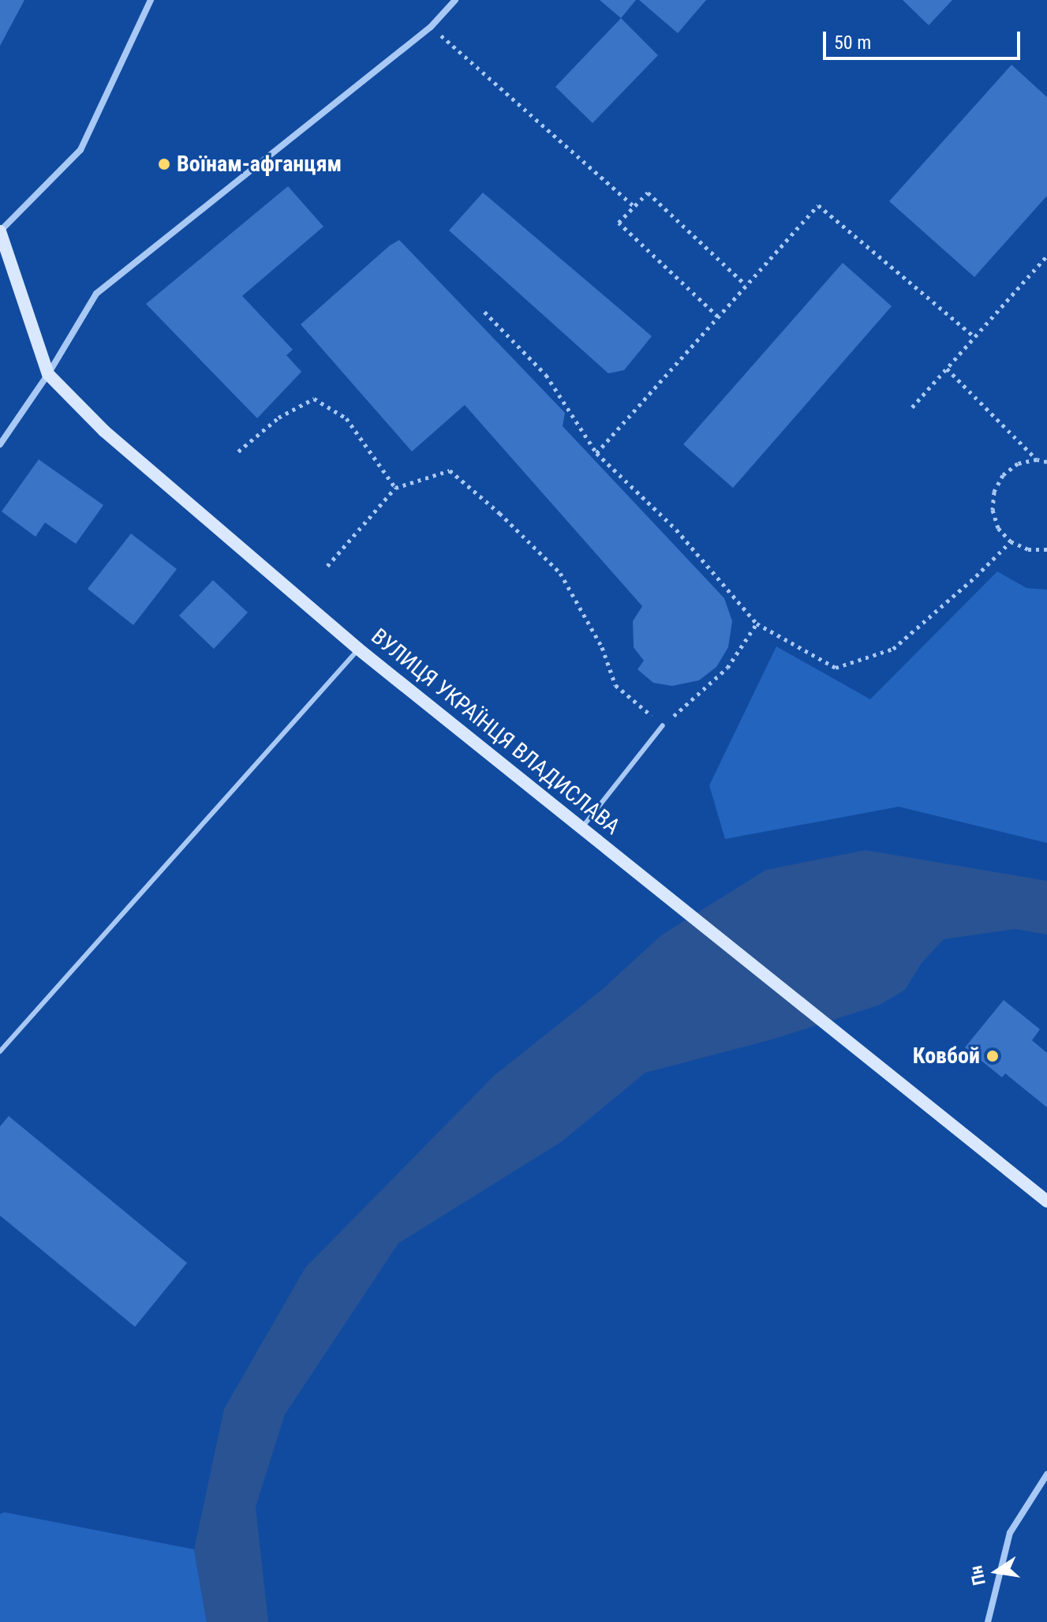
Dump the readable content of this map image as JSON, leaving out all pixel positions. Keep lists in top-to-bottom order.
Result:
{
  "streets": {
    "main road": ["ВУЛИЦЯ УКРАЇНЦЯ ВЛАДИСЛАВА"]
  },
  "places": ["Воїнам-афганцям", "Ковбой"],
  "scale_bar": "50 m",
  "north": "left"
}
